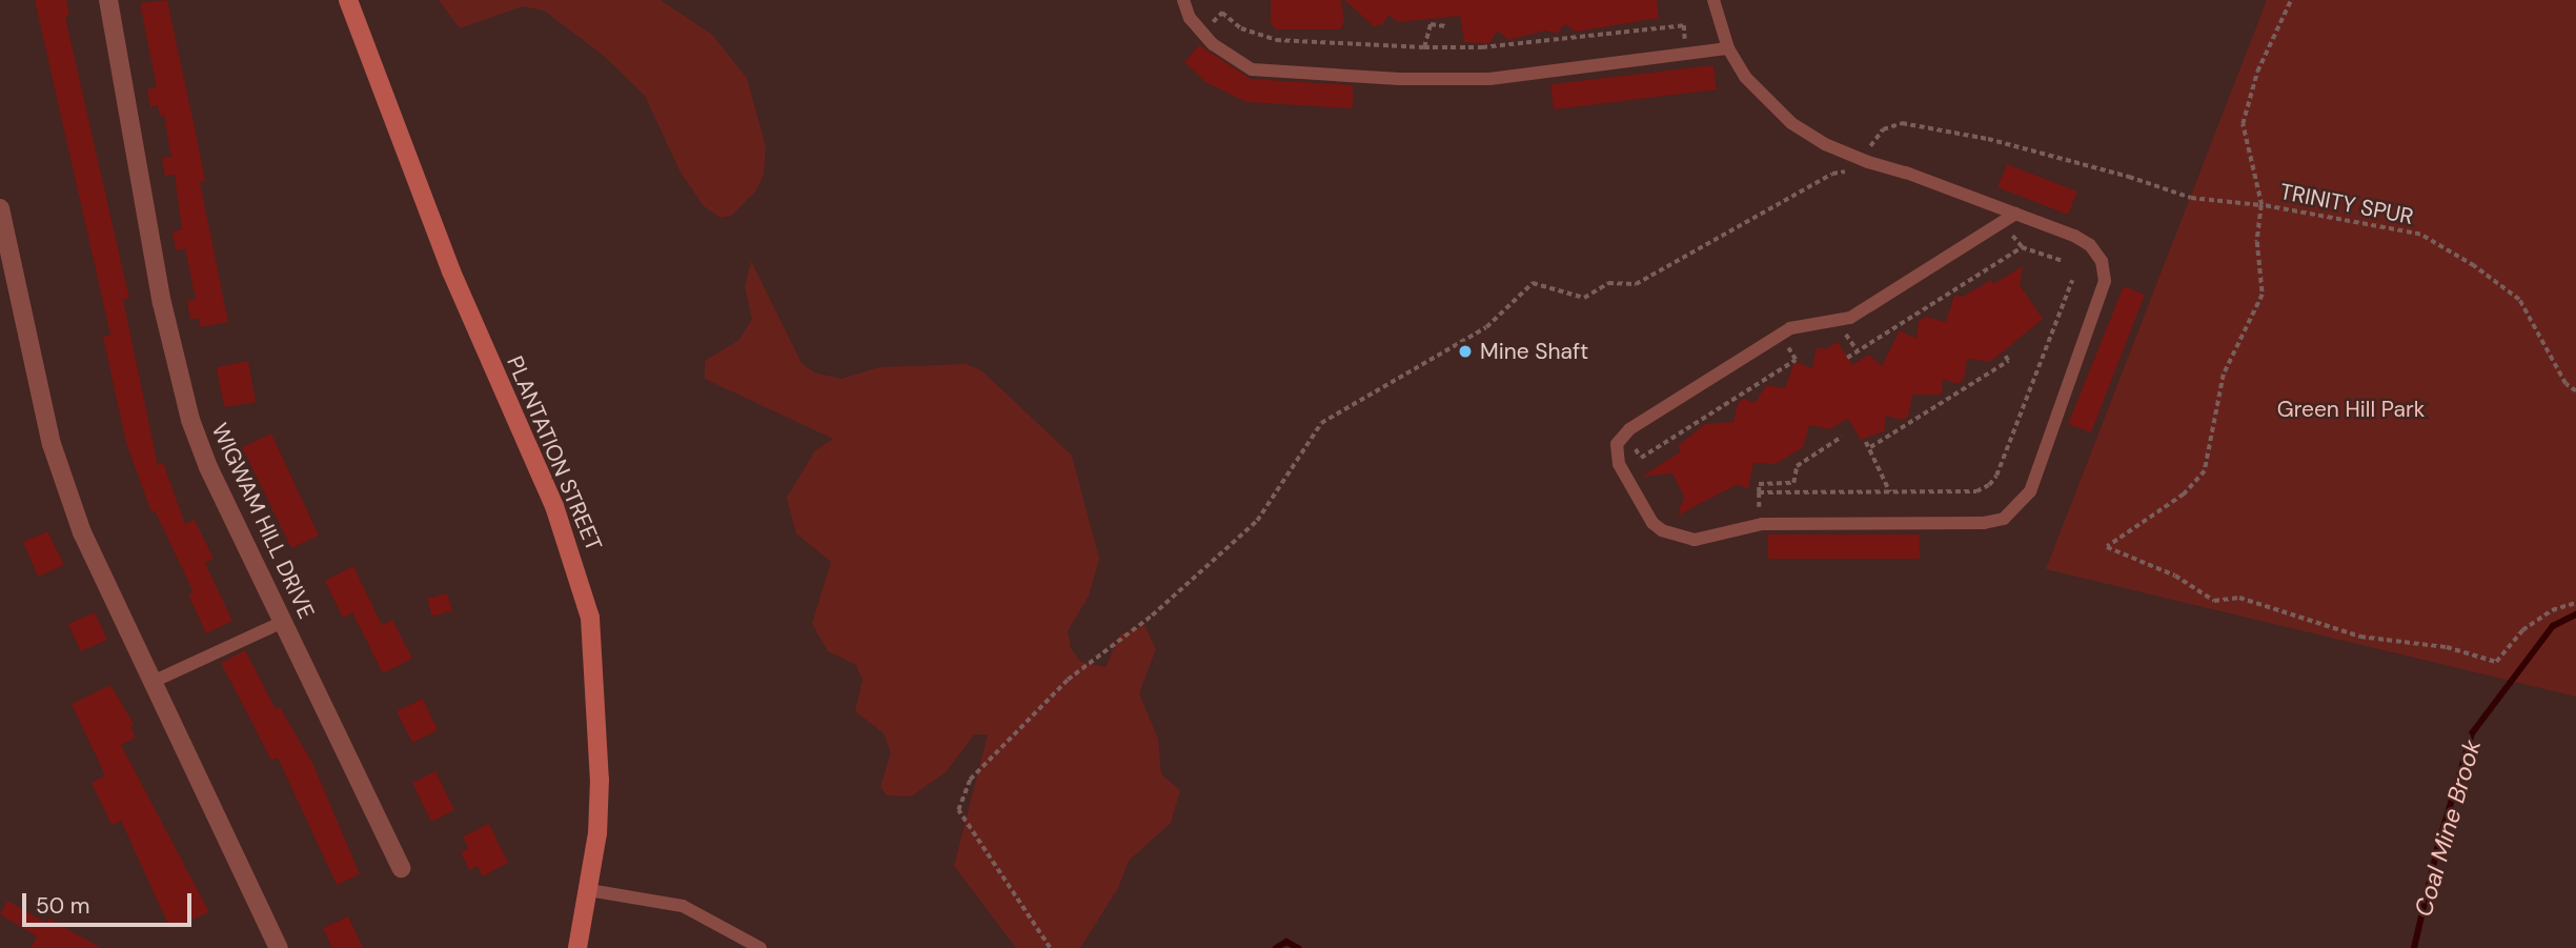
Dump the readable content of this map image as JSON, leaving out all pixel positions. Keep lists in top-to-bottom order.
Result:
{
  "streets": {
    "main road": ["PLANTATION STREET"],
    "street": ["WIGWAM HILL DRIVE"],
    "path": ["TRINITY SPUR"]
  },
  "water": ["Coal Mine Brook"],
  "parks": ["Green Hill Park"],
  "places": ["Mine Shaft"],
  "scale_bar": "50 m"
}
